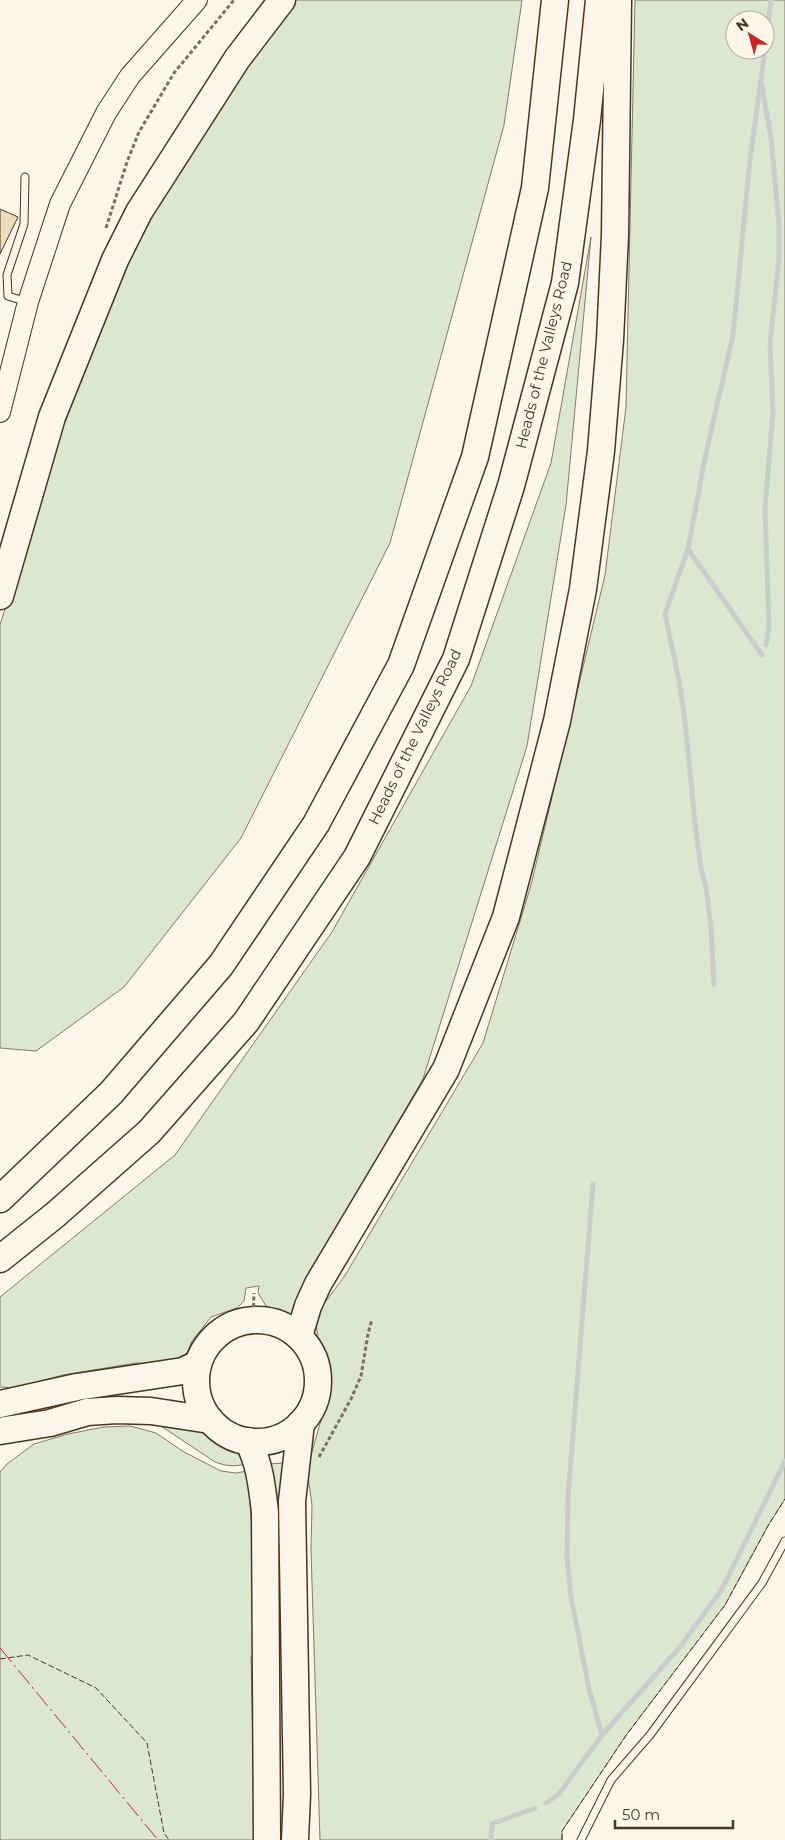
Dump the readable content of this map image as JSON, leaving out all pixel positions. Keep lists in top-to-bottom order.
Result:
{
  "streets": {
    "highway": ["Heads of the Valleys Road"]
  },
  "scale_bar": "50 m",
  "north": "top left"
}
